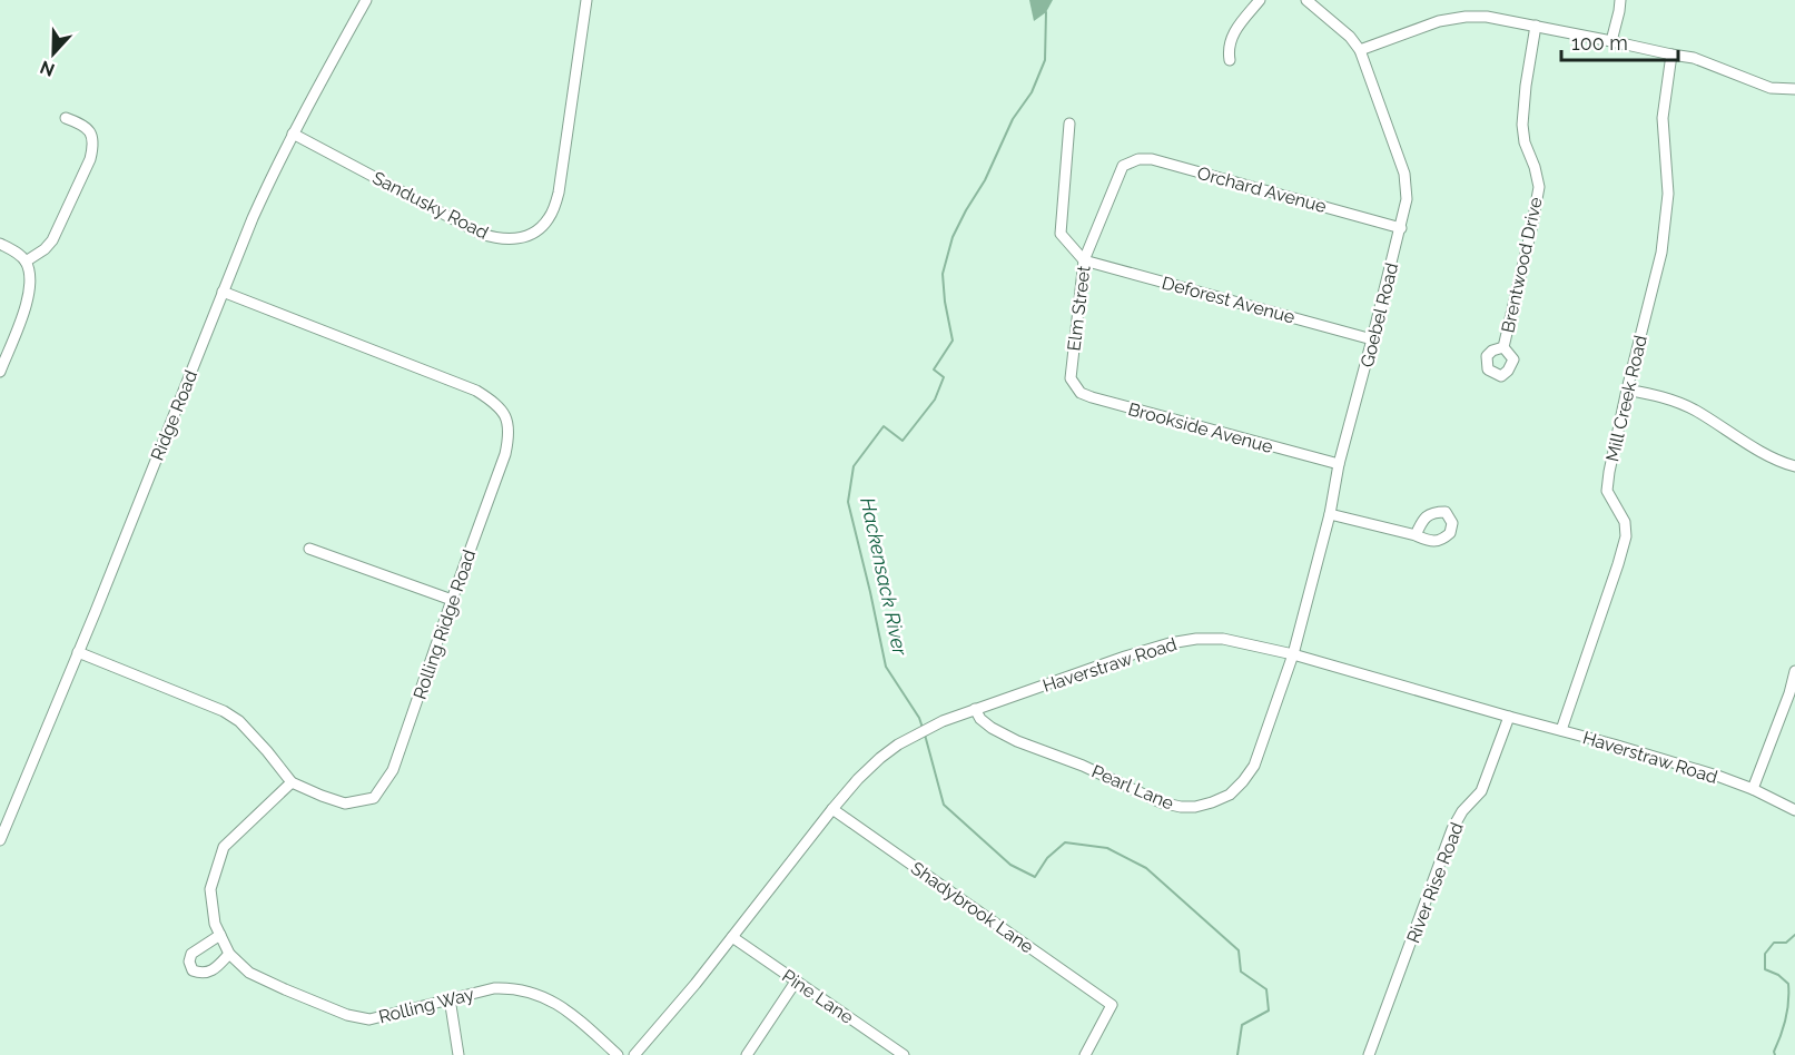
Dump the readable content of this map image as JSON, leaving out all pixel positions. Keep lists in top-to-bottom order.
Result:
{
  "streets": {
    "street": [
      "Orchard Avenue",
      "Sandusky Road",
      "Brentwood Drive",
      "Deforest Avenue",
      "Elm Street",
      "Goebel Road",
      "Mill Creek Road",
      "Ridge Road",
      "Brookside Avenue",
      "Rolling Ridge Road",
      "Haverstraw Road",
      "Pearl Lane",
      "River Rise Road",
      "Shadybrook Lane",
      "Pine Lane",
      "Rolling Way"
    ]
  },
  "crossings": [
    ["Orchard Avenue", "Elm Street"],
    ["Orchard Avenue", "Goebel Road"],
    ["Sandusky Road", "Ridge Road"],
    ["Deforest Avenue", "Elm Street"],
    ["Deforest Avenue", "Goebel Road"],
    ["Elm Street", "Brookside Avenue"],
    ["Goebel Road", "Brookside Avenue"],
    ["Goebel Road", "Haverstraw Road"],
    ["Goebel Road", "Pearl Lane"],
    ["Mill Creek Road", "Haverstraw Road"],
    ["Ridge Road", "Rolling Ridge Road"],
    ["Rolling Ridge Road", "Rolling Way"],
    ["Haverstraw Road", "Pearl Lane"],
    ["Haverstraw Road", "River Rise Road"],
    ["Haverstraw Road", "Shadybrook Lane"],
    ["Haverstraw Road", "Pine Lane"]
  ],
  "water": ["Hackensack River"],
  "scale_bar": "100 m",
  "north": "bottom"
}
